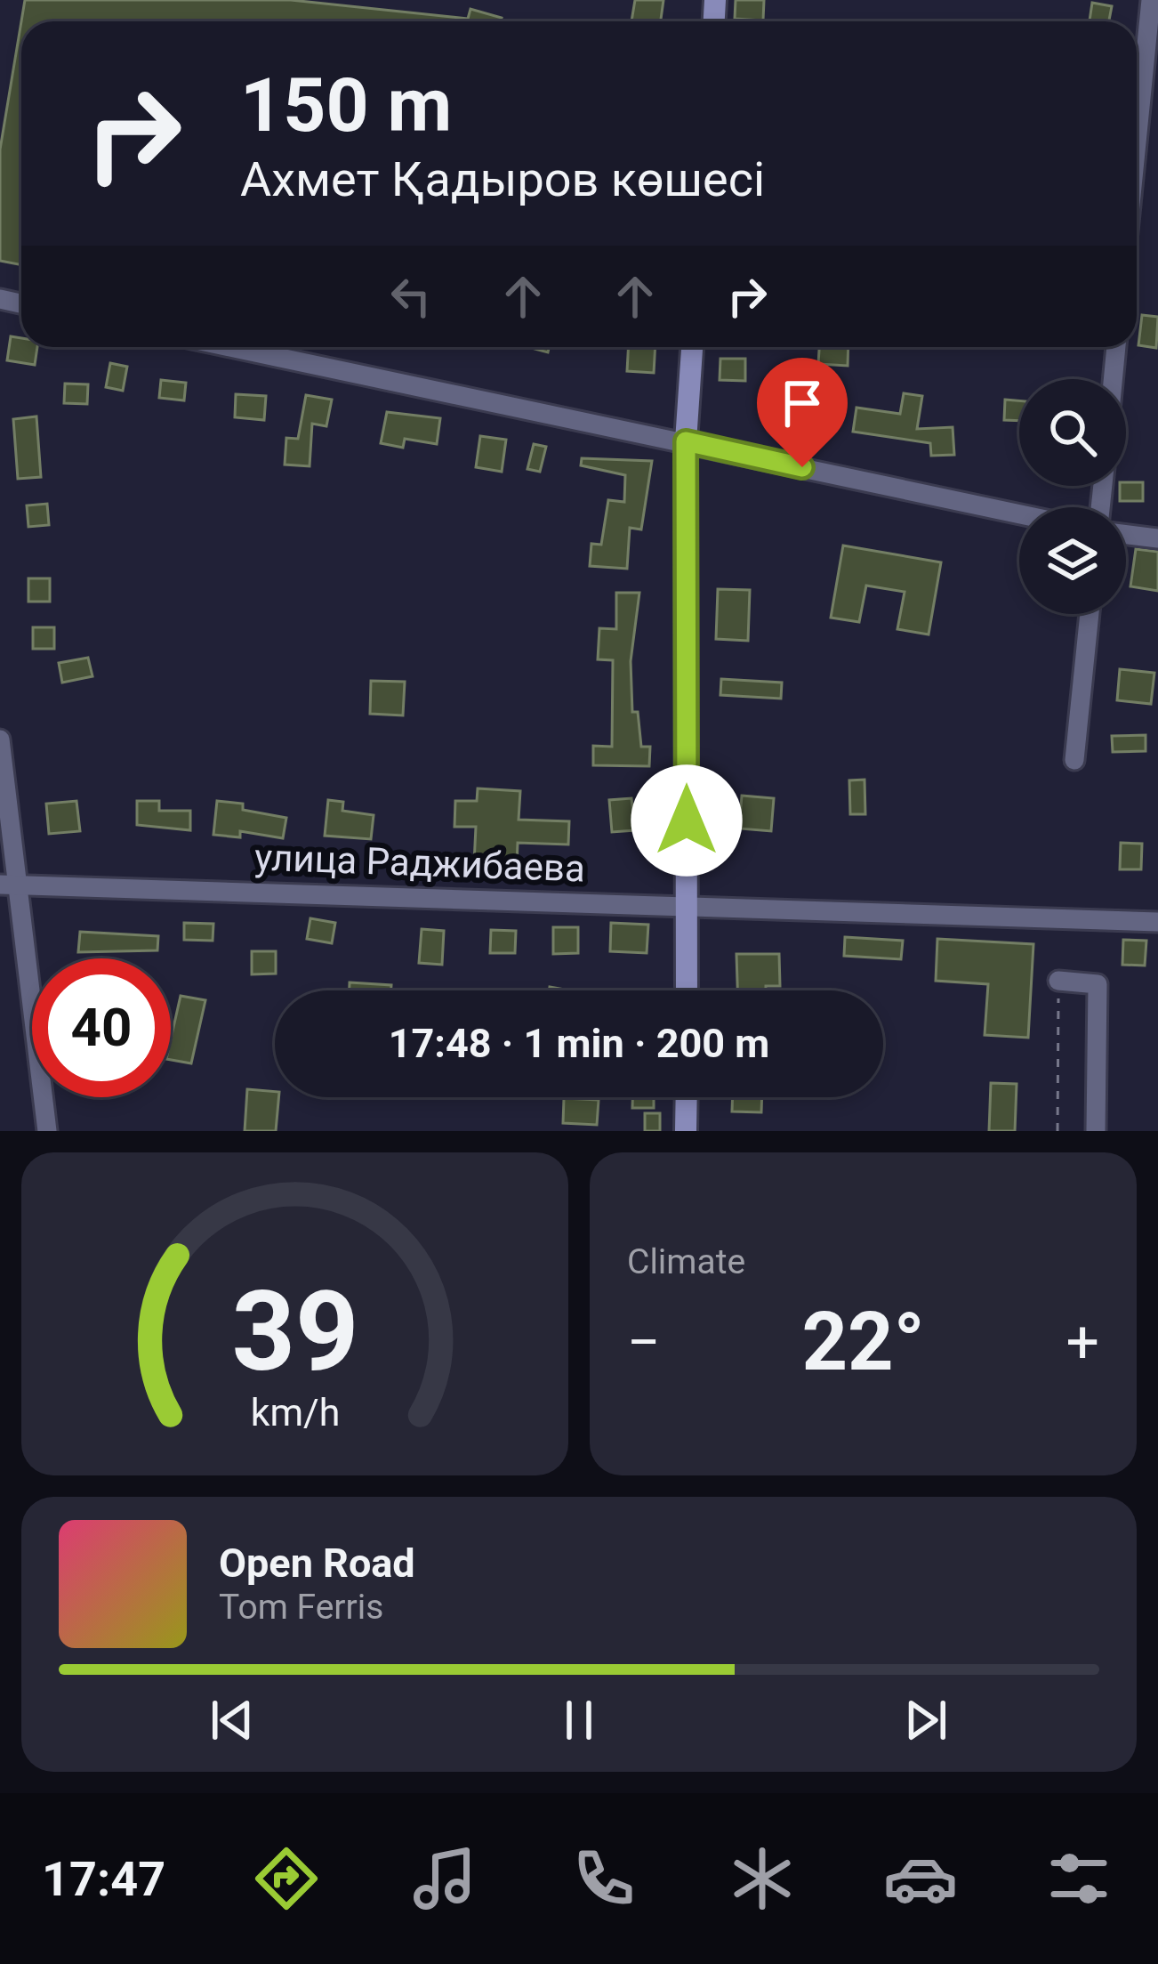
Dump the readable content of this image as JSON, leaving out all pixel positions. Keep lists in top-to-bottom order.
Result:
{
  "streets": {
    "street": ["улица Раджибаева"]
  },
  "page": {
    "turn": ["150 m", "Ахмет Қадыров көшесі"],
    "limit": "40",
    "trip": "17:48 · 1 min · 200 m",
    "tile": "Climate",
    "heat": ["−", "22°", "+"],
    "song": ["Open Road", "Tom Ferris"],
    "tabs": "17:47",
    "gauge": ["39", "km/h"]
  }
}
